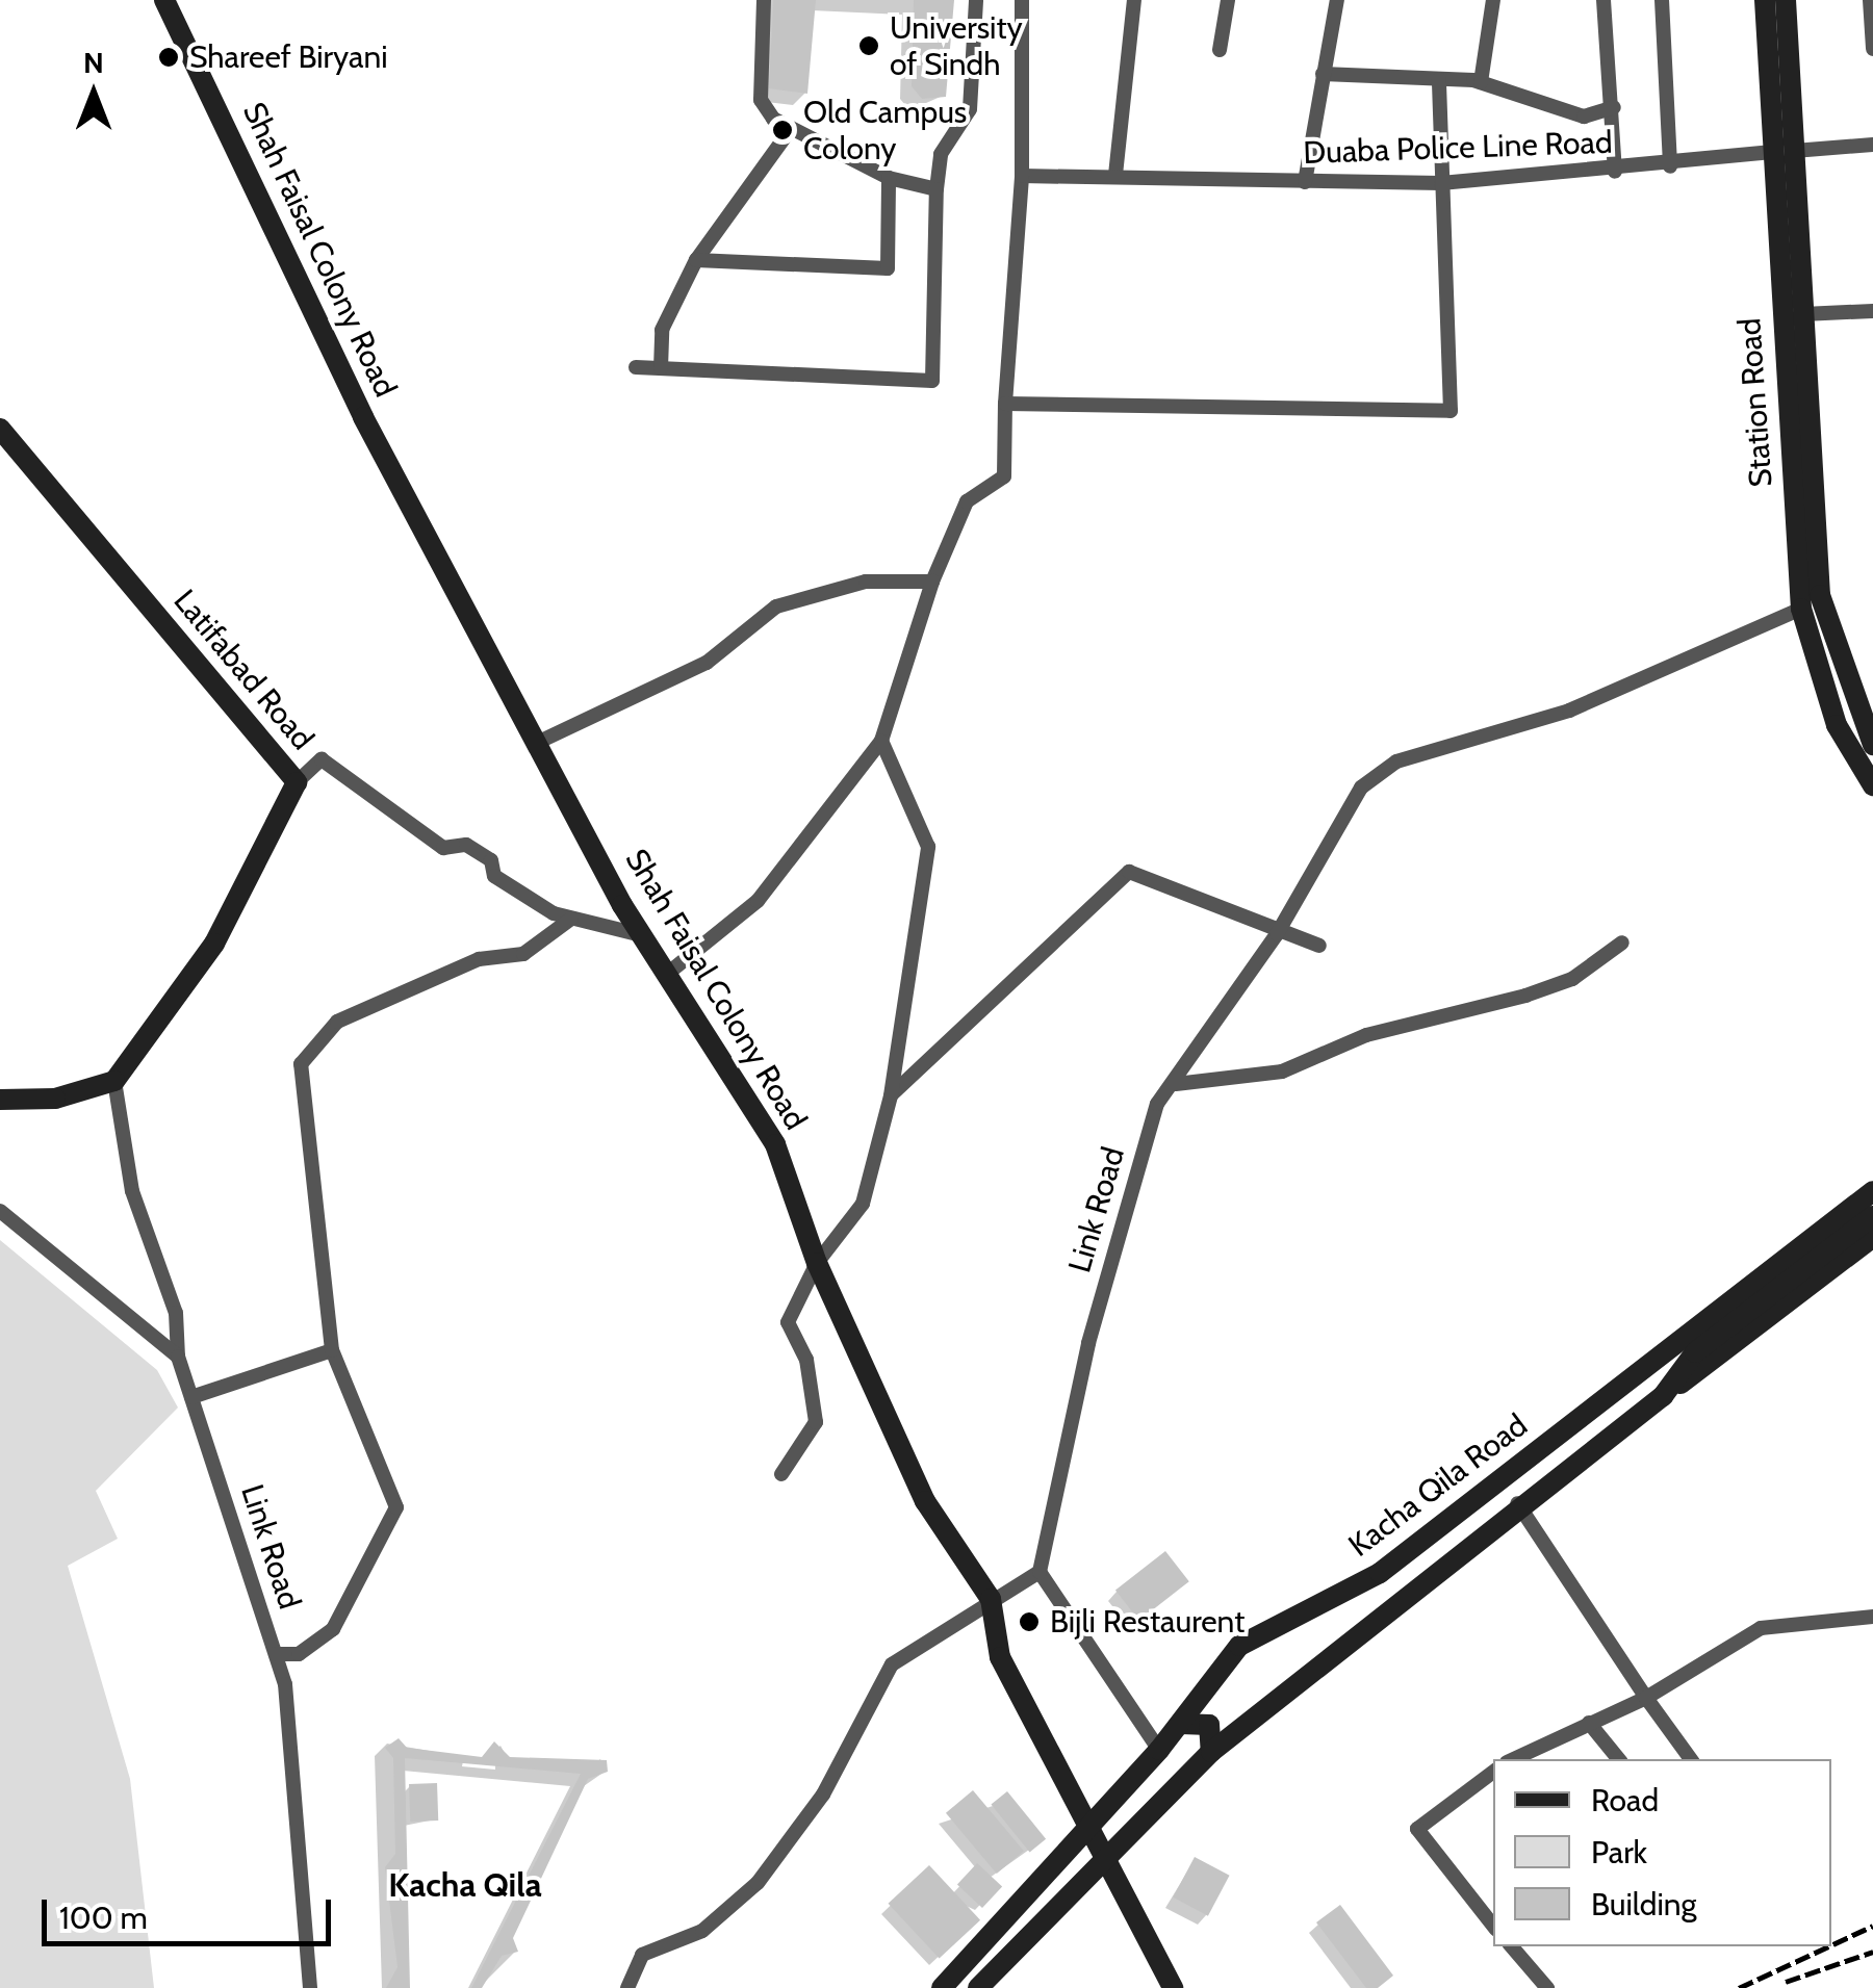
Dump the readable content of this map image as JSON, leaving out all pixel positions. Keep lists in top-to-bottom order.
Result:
{
  "streets": {
    "street": [
      "Duaba Police Line Road",
      "Shah Faisal Colony Road",
      "Station Road",
      "Latifabad Road",
      "Link Road",
      "Kacha Qila Road"
    ]
  },
  "crossings": [
    ["Duaba Police Line Road", "Station Road"],
    ["Shah Faisal Colony Road", "Kacha Qila Road"],
    ["Station Road", "Link Road"],
    ["Latifabad Road", "Link Road"]
  ],
  "districts": ["Kacha Qila"],
  "places": [
    "University of Sindh",
    "Shareef Biryani",
    "Old Campus Colony",
    "Bijli Restaurent"
  ],
  "legend": ["Road", "Park", "Building"],
  "scale_bar": "100 m",
  "north": "top"
}
